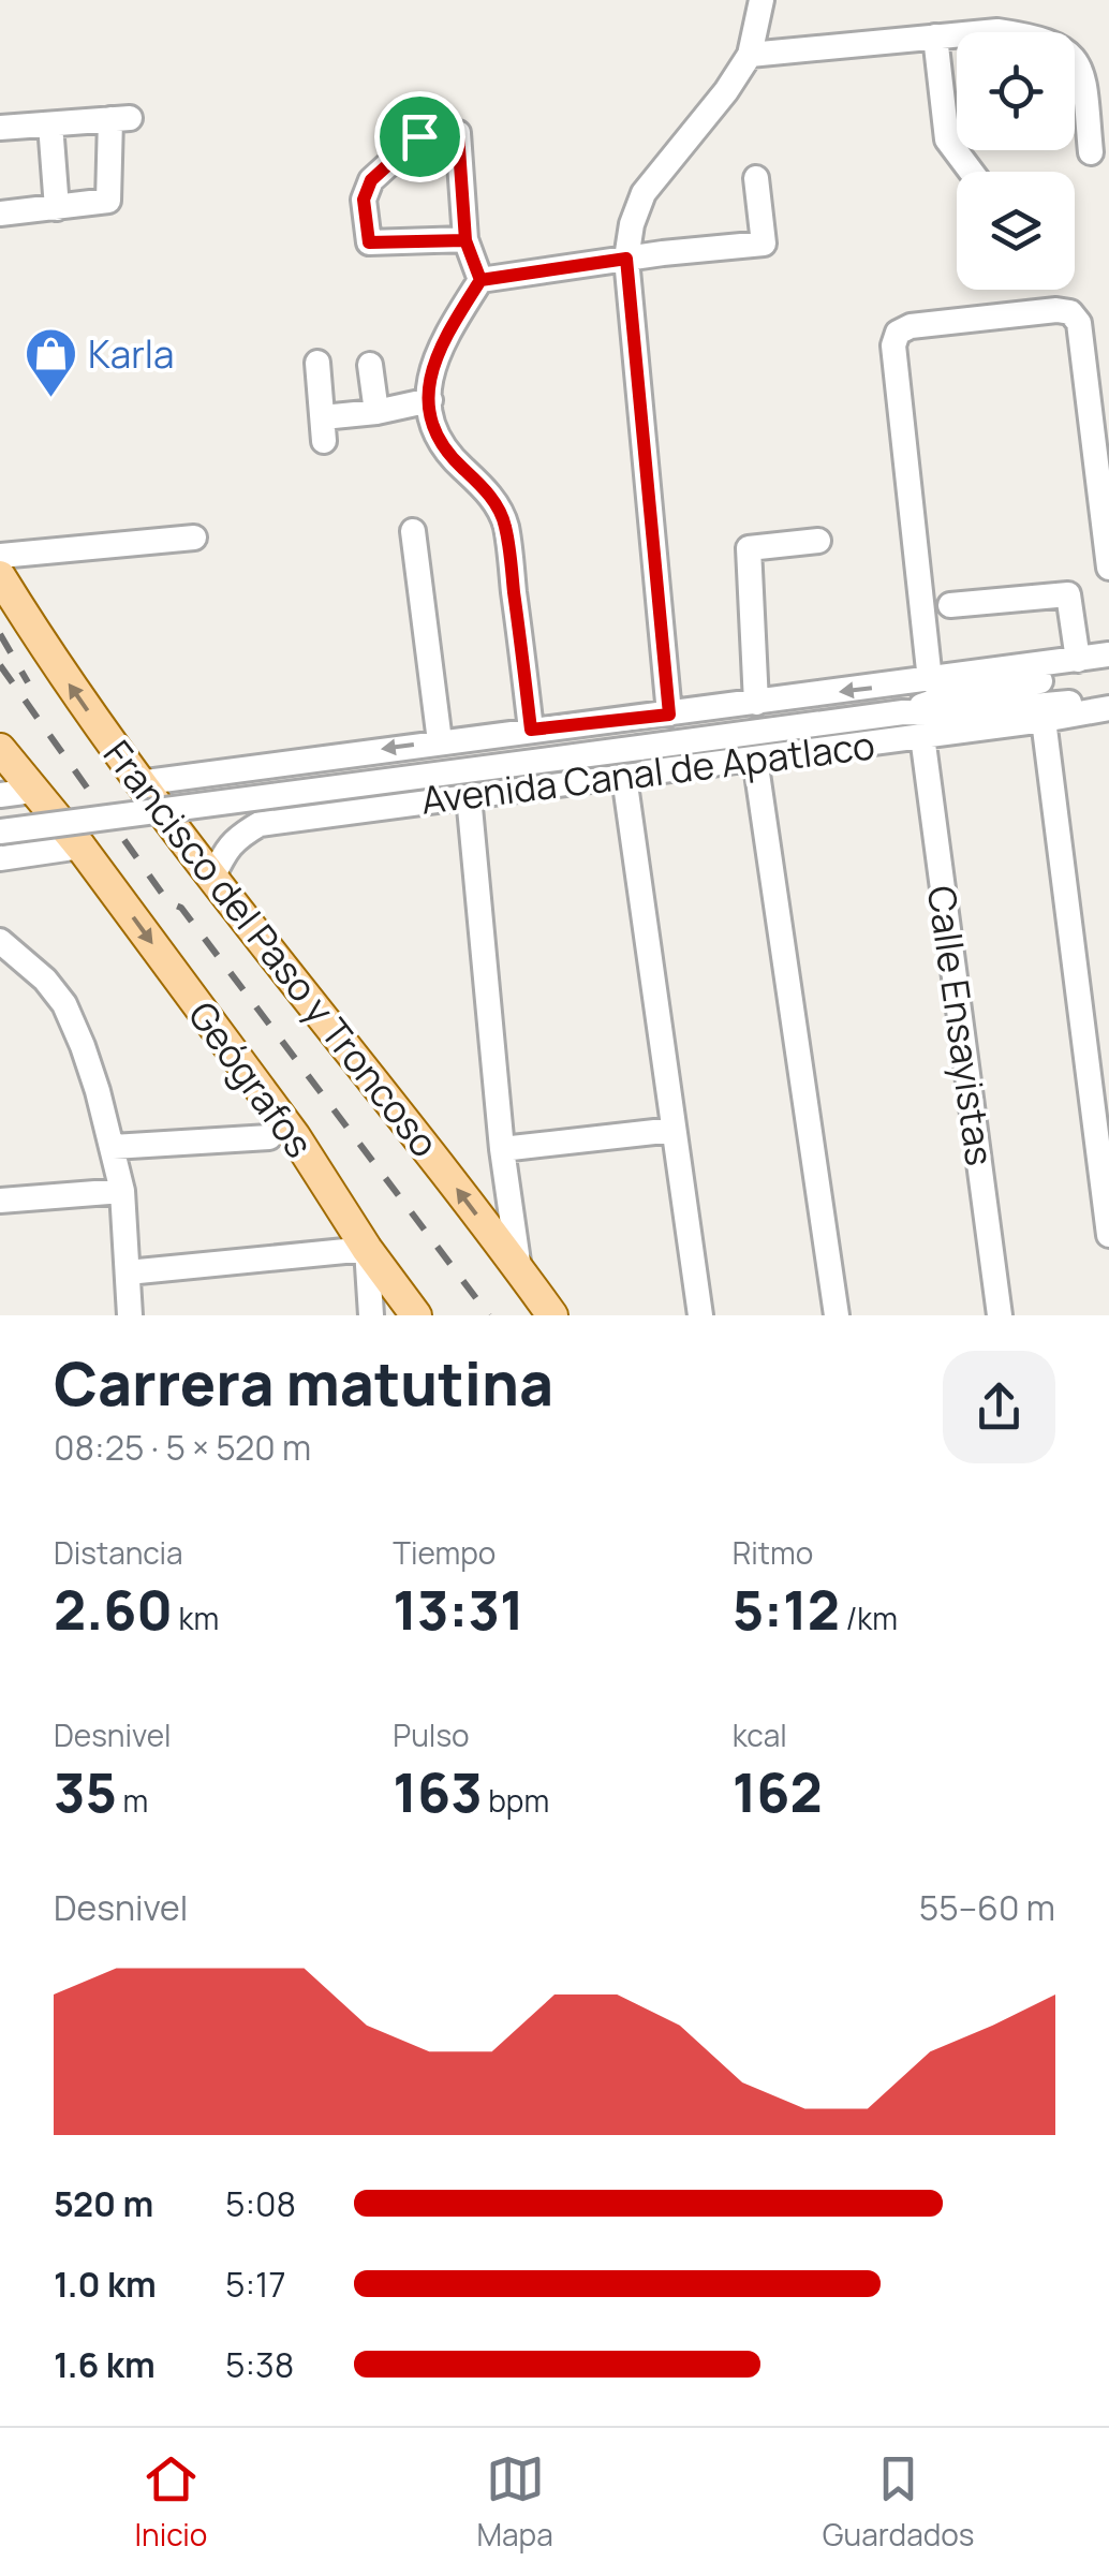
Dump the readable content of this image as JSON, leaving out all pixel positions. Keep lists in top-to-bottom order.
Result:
{
  "streets": {
    "main road": ["Francisco del Paso y Troncoso", "Geógrafos"],
    "street": ["Avenida Canal de Apatlaco", "Calle Ensayistas"]
  },
  "crossings": [
    ["Avenida Canal de Apatlaco", "Francisco del Paso y Troncoso"],
    ["Avenida Canal de Apatlaco", "Calle Ensayistas"]
  ],
  "one_way": ["Francisco del Paso y Troncoso", "Geógrafos"],
  "places": {
    "shop": ["Karla"]
  },
  "page": {
    "heading": ["Carrera matutina", "08:25 · 5 × 520 m"],
    "stats": [
      ["Distancia", "2.60 km"],
      ["Tiempo", "13:31"],
      ["Ritmo", "5:12 /km"],
      ["Desnivel", "35 m"],
      ["Pulso", "163 bpm"],
      ["kcal", "162"]
    ],
    "chart": ["Desnivel", "55–60 m"],
    "list": [
      {
        "name": "520 m",
        "note": "5:08"
      },
      {
        "name": "1.0 km",
        "note": "5:17"
      },
      {
        "name": "1.6 km",
        "note": "5:38"
      }
    ],
    "tabs": ["Inicio", "Mapa", "Guardados"]
  }
}
